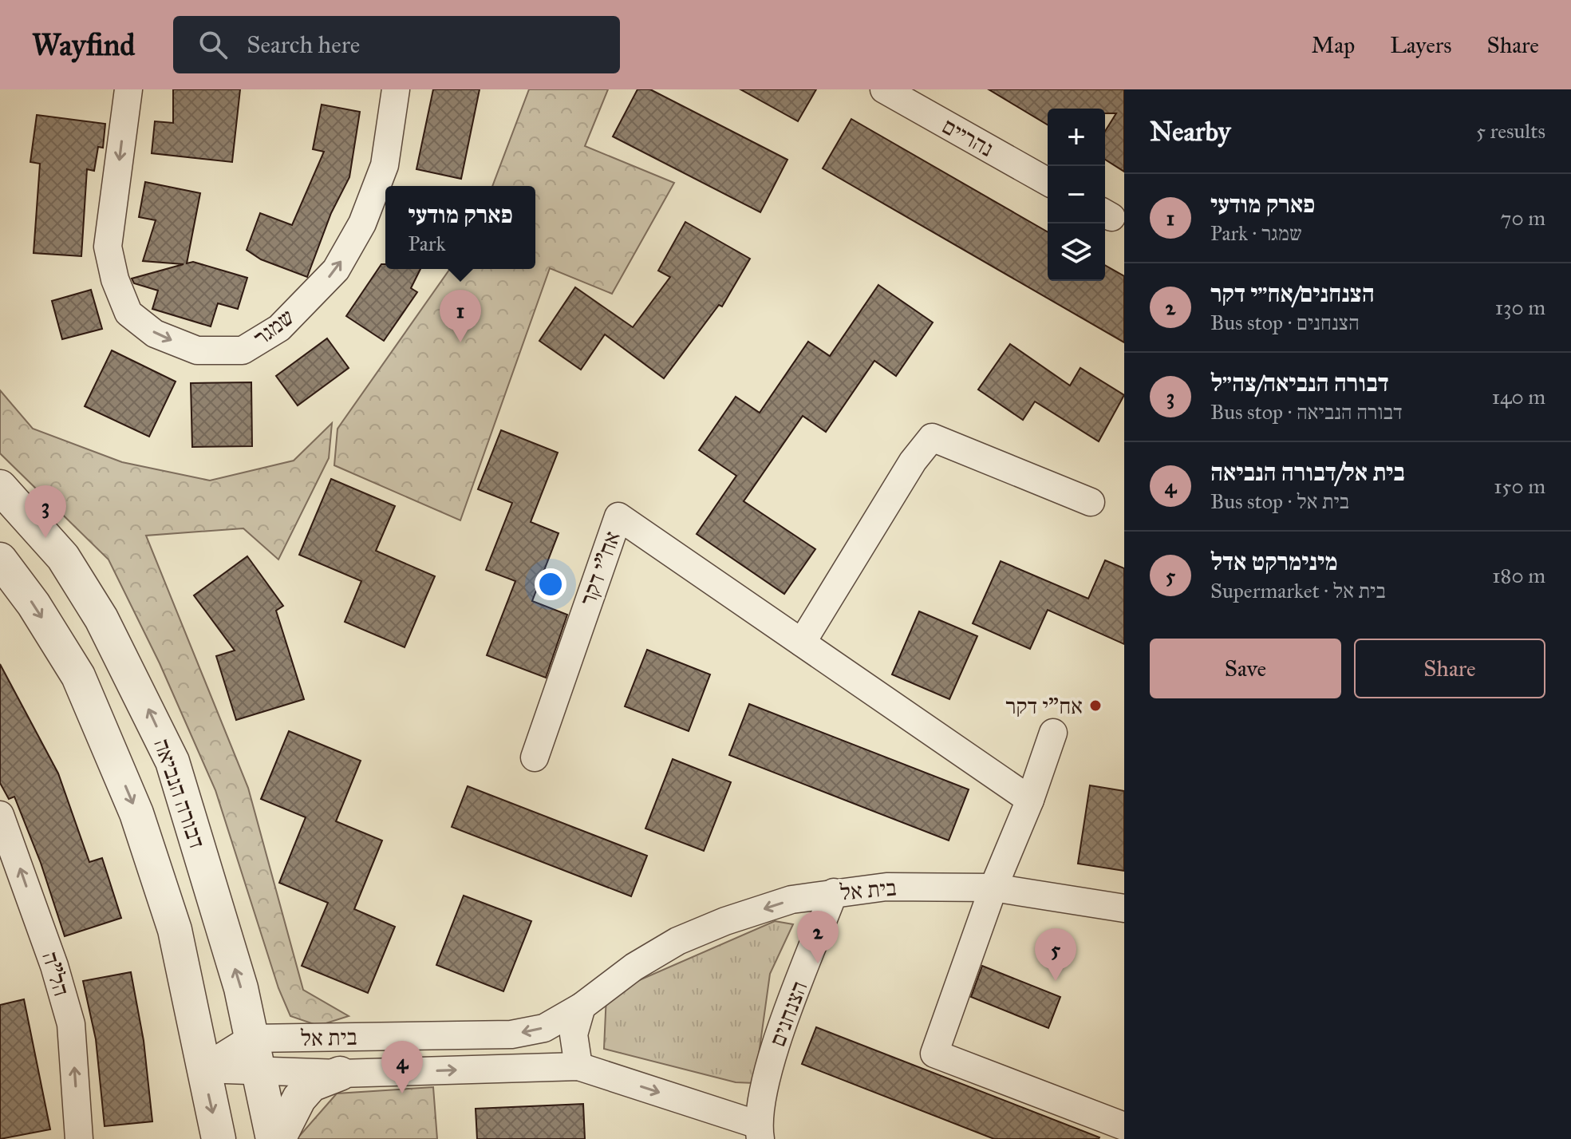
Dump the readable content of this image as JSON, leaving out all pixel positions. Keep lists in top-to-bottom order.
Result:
{
  "streets": {
    "street": [
      "נהריים",
      "שמגר",
      "אח\"י דקר",
      "דבורה הנביאה",
      "בית אל",
      "הל\"ה",
      "הצנחנים"
    ]
  },
  "crossings": [
    ["דבורה הנביאה", "בית אל"],
    ["בית אל", "הצנחנים"]
  ],
  "places": ["אח\"י דקר"],
  "page": {
    "header": "Wayfind",
    "search": "Search here",
    "nav": ["Map", "Layers", "Share"],
    "heading": ["Nearby", "5 results"],
    "map_buttons": ["+", "−"],
    "list": [
      {
        "mark": "1",
        "name": "פארק מודעי",
        "note": "Park · שמגר",
        "value": "70 m"
      },
      {
        "mark": "2",
        "name": "הצנחנים/אח״י דקר",
        "note": "Bus stop · הצנחנים",
        "value": "130 m"
      },
      {
        "mark": "3",
        "name": "דבורה הנביאה/צה״ל",
        "note": "Bus stop · דבורה הנביאה",
        "value": "140 m"
      },
      {
        "mark": "4",
        "name": "בית אל/דבורה הנביאה",
        "note": "Bus stop · בית אל",
        "value": "150 m"
      },
      {
        "mark": "5",
        "name": "מינימרקט אדל",
        "note": "Supermarket · בית אל",
        "value": "180 m"
      }
    ],
    "popup": ["פארק מודעי", "Park"],
    "pins": [
      "1",
      "3",
      "2",
      "5",
      "4"
    ],
    "buttons": ["Save", "Share"]
  }
}
